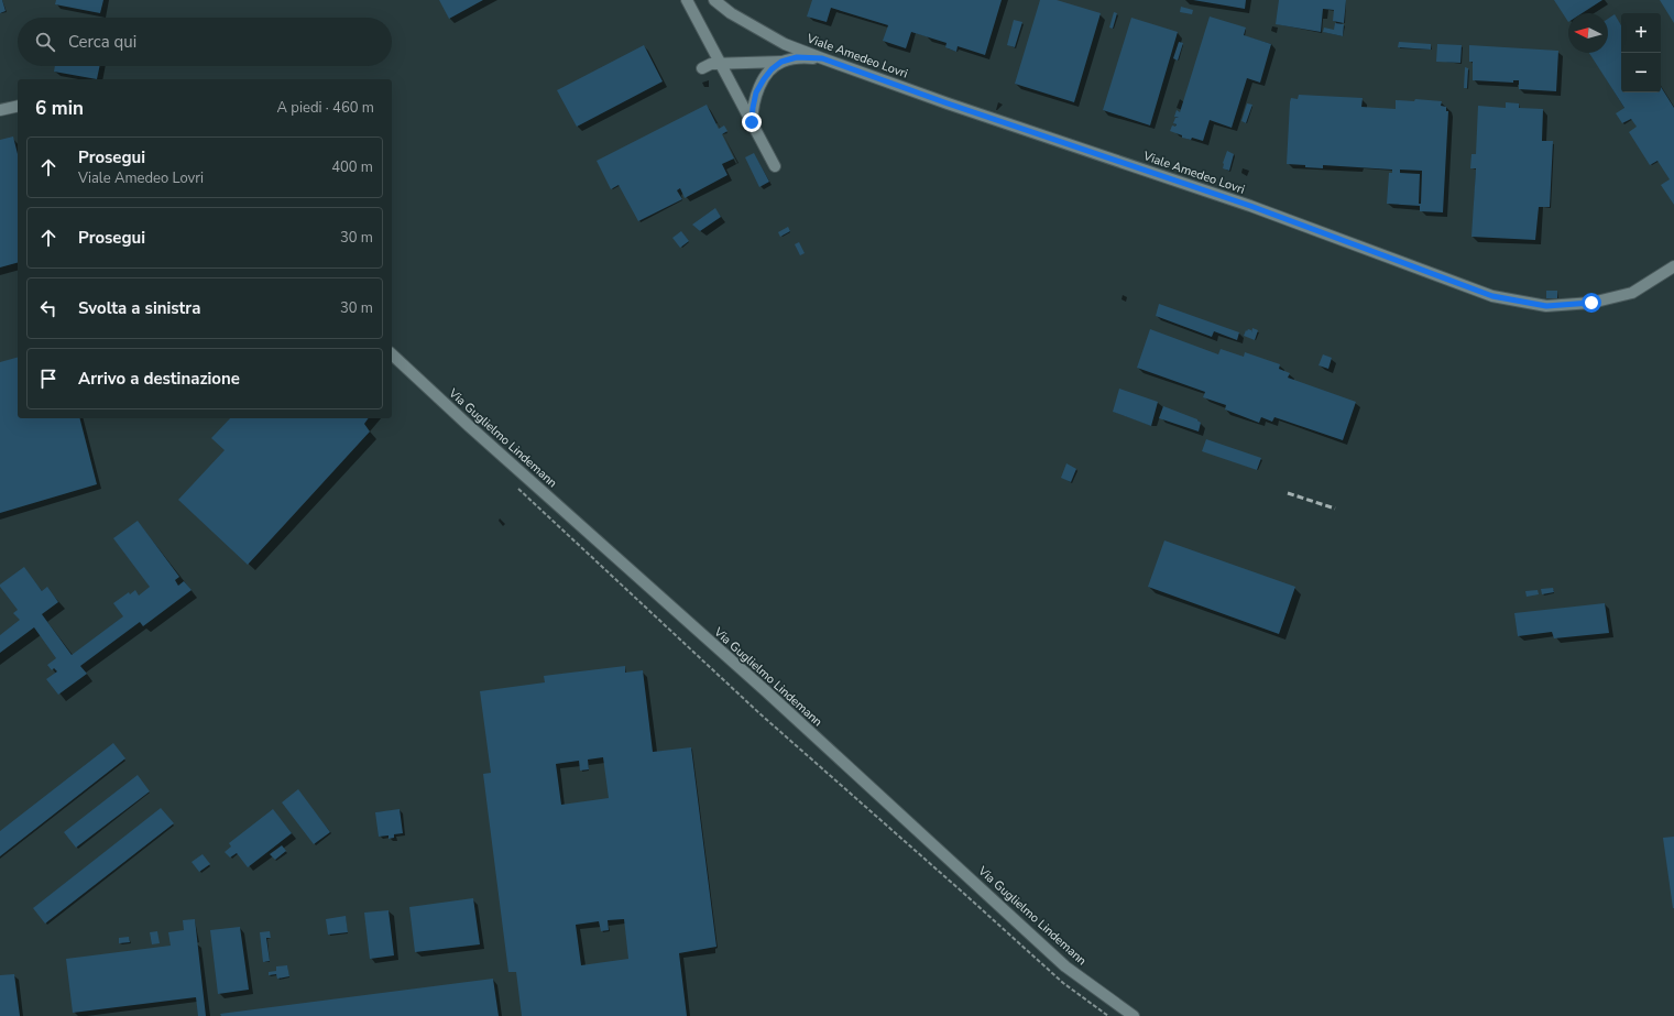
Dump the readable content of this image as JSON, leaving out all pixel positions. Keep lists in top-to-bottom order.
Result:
{
  "streets": {
    "street": ["Viale Amedeo Lovri", "Via Guglielmo Lindemann"]
  },
  "north": "left",
  "page": {
    "map_buttons": ["+", "−"],
    "search": "Cerca qui",
    "heading": ["6 min", "A piedi · 460 m"],
    "list": [
      ["Prosegui", "Viale Amedeo Lovri", "400 m"],
      ["Prosegui", "30 m"],
      ["Svolta a sinistra", "30 m"],
      "Arrivo a destinazione"
    ]
  }
}
